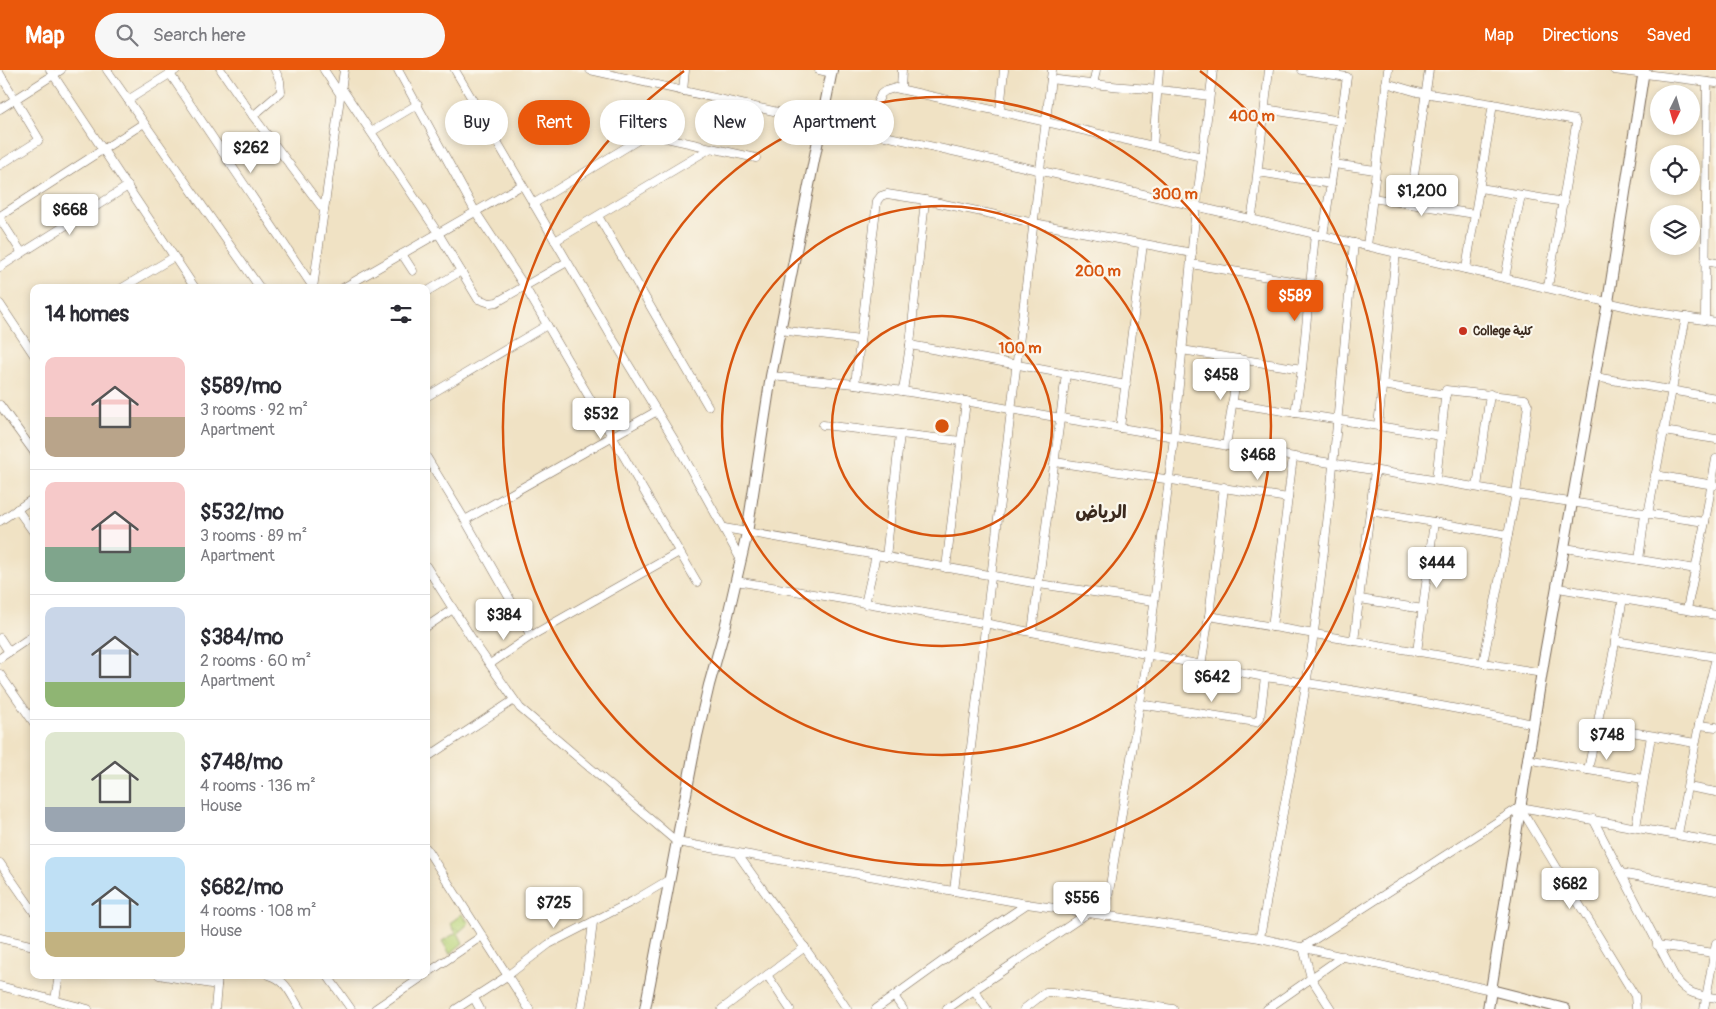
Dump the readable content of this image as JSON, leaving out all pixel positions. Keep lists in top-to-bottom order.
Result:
{
  "districts": ["الرياض"],
  "places": ["College كلية"],
  "north": "bottom",
  "page": {
    "header": "Map",
    "search": "Search here",
    "nav": ["Map", "Directions", "Saved"],
    "chip": [
      "Buy",
      "Rent",
      "Filters",
      "New",
      "Apartment"
    ],
    "price": [
      "$262",
      "$1,200",
      "$668",
      "$589",
      "$458",
      "$532",
      "$468",
      "$444",
      "$384",
      "$642",
      "$748",
      "$682",
      "$556",
      "$725"
    ],
    "heading": "14 homes",
    "list": [
      {
        "name": "$589/mo",
        "note": "3 rooms · 92 m² · Apartment"
      },
      {
        "name": "$532/mo",
        "note": "3 rooms · 89 m² · Apartment"
      },
      {
        "name": "$384/mo",
        "note": "2 rooms · 60 m² · Apartment"
      },
      {
        "name": "$748/mo",
        "note": "4 rooms · 136 m² · House"
      },
      {
        "name": "$682/mo",
        "note": "4 rooms · 108 m² · House"
      }
    ]
  },
  "rings": [
    "400 m",
    "300 m",
    "200 m",
    "100 m"
  ]
}
